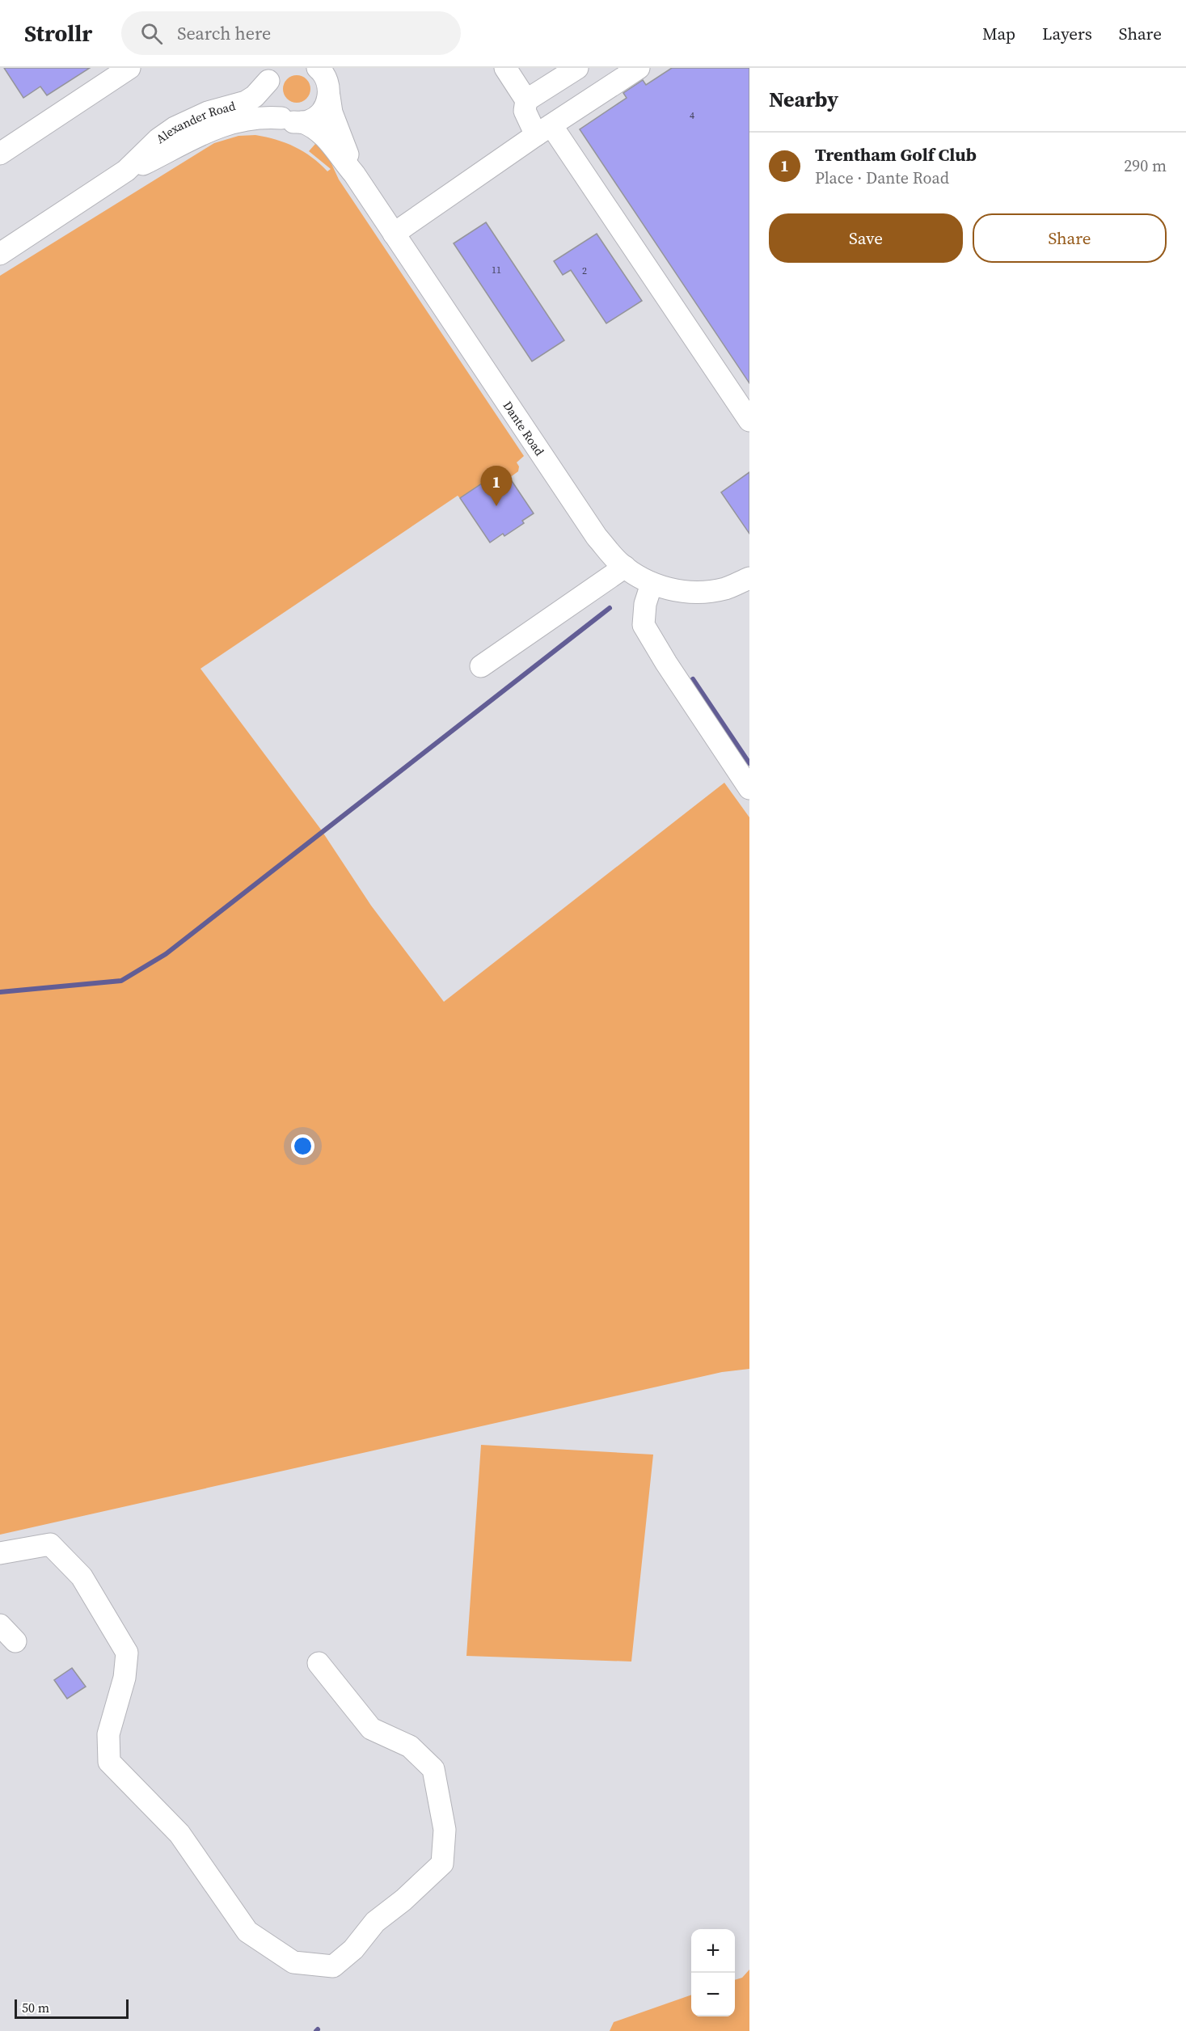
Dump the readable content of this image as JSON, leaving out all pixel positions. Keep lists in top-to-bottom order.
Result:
{
  "streets": {
    "street": ["Alexander Road", "Dante Road"]
  },
  "house_numbers": ["4", "11", "2"],
  "scale_bar": "50 m",
  "page": {
    "header": "Strollr",
    "search": "Search here",
    "nav": ["Map", "Layers", "Share"],
    "heading": "Nearby",
    "list": [
      {
        "mark": "1",
        "name": "Trentham Golf Club",
        "note": "Place · Dante Road",
        "value": "290 m"
      }
    ],
    "buttons": ["Save", "Share"],
    "pins": "1",
    "map_buttons": ["+", "−"],
    "scale": "50 m"
  }
}
